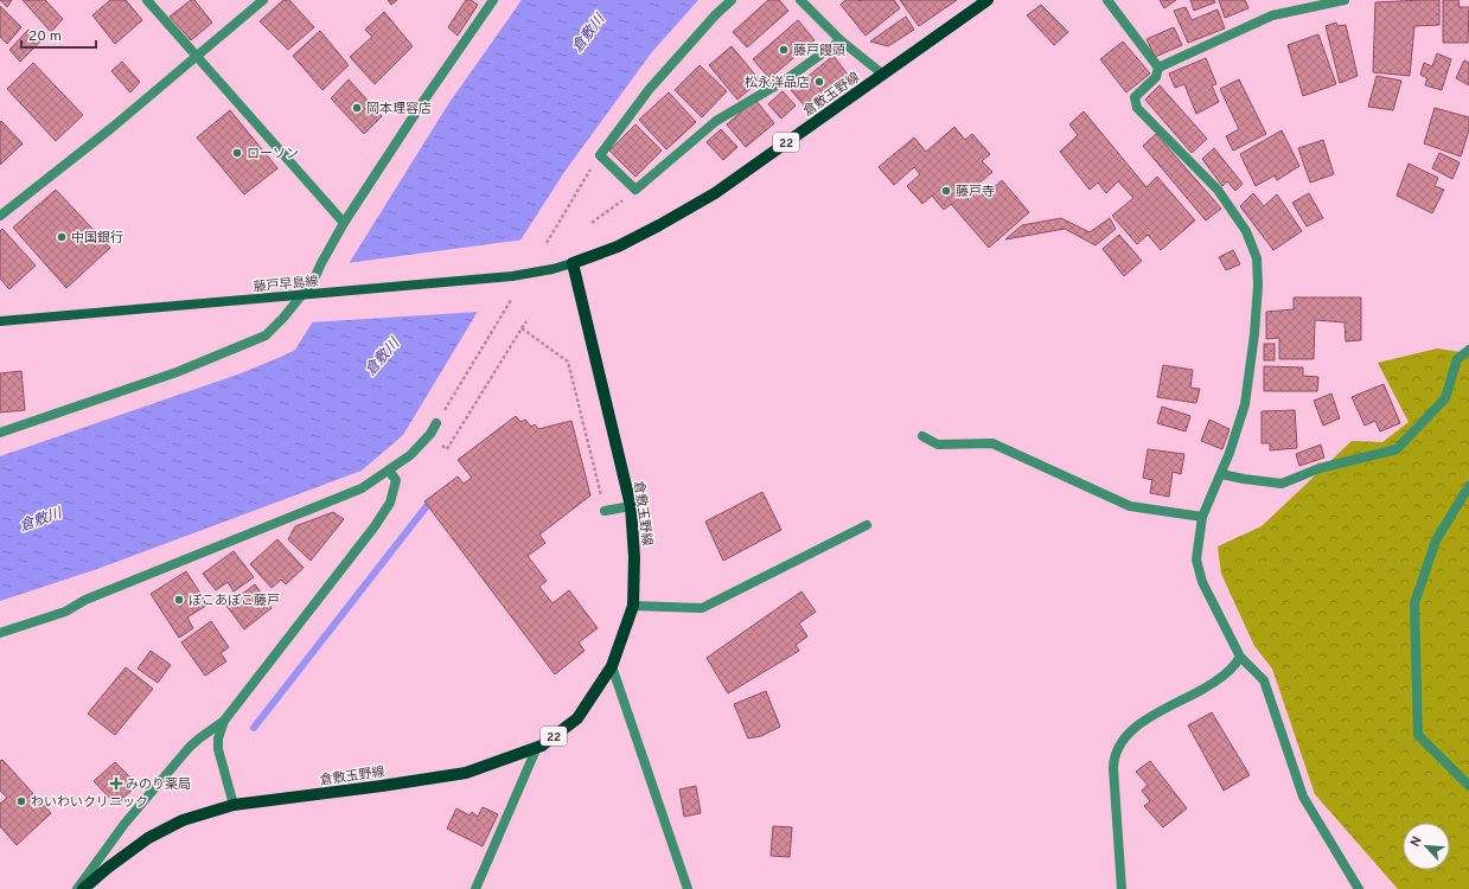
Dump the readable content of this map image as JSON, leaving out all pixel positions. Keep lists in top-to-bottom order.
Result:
{
  "streets": {
    "main road": ["倉敷玉野線", "22", "藤戸早島線"]
  },
  "crossings": [
    ["倉敷玉野線", "藤戸早島線"]
  ],
  "water": ["倉敷川"],
  "places": {
    "other": [
      "藤戸饅頭",
      "松永洋品店",
      "岡本理容店",
      "ローソン",
      "藤戸寺",
      "中国銀行",
      "ぽこあぽこ藤戸",
      "わいわいクリニック"
    ],
    "health": ["みのり薬局"]
  },
  "scale_bar": "20 m",
  "north": "top left"
}
